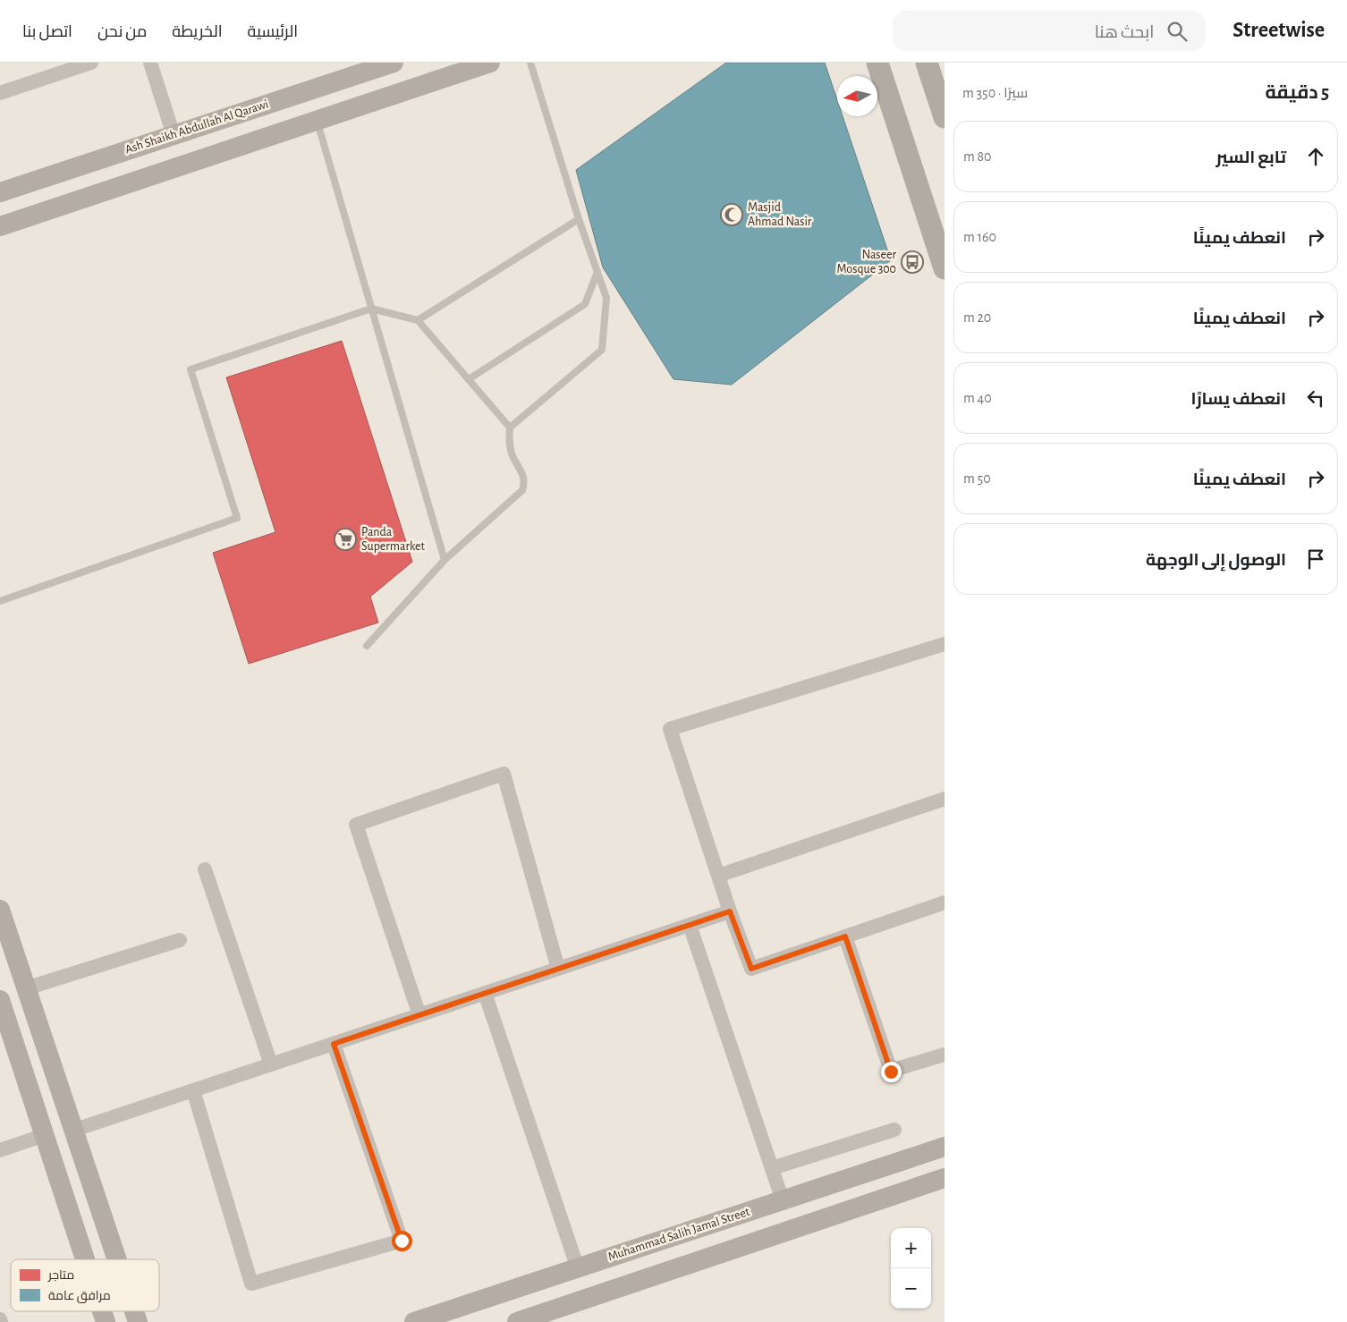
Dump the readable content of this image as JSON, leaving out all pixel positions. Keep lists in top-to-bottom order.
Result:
{
  "streets": {
    "street": ["Ash Shaikh Abdullah Al Qarawi", "Muhammad Salih Jamal Street"]
  },
  "places": {
    "mosque": ["Masjid Ahmad Nasir"],
    "bus stop": ["Naseer Mosque 300"],
    "supermarket": ["Panda Supermarket"]
  },
  "legend": ["متاجر", "مرافق عامة"],
  "north": "left",
  "page": {
    "header": "Streetwise",
    "search": "ابحث هنا",
    "nav": [
      "الرئيسية",
      "الخريطة",
      "من نحن",
      "اتصل بنا"
    ],
    "heading": ["5 دقيقة", "سيرًا · 350 m"],
    "list": [
      ["تابع السير", "80 m"],
      ["انعطف يمينًا", "160 m"],
      ["انعطف يمينًا", "20 m"],
      ["انعطف يسارًا", "40 m"],
      ["انعطف يمينًا", "50 m"],
      "الوصول إلى الوجهة"
    ],
    "map_buttons": ["+", "−"]
  }
}
